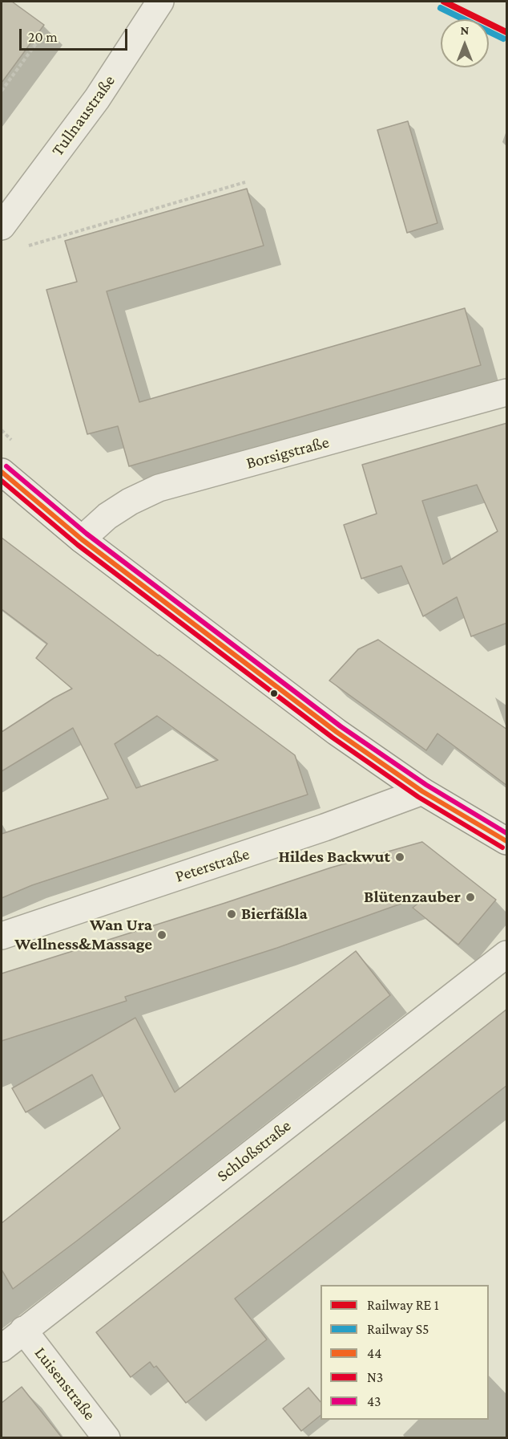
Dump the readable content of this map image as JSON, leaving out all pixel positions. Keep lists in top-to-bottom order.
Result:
{
  "streets": {
    "street": [
      "Tullnaustraße",
      "Borsigstraße",
      "Peterstraße",
      "Schloßstraße",
      "Luisenstraße"
    ]
  },
  "crossings": [
    ["Schloßstraße", "Luisenstraße"]
  ],
  "places": [
    "Hildes Backwut",
    "Blütenzauber",
    "Bierfäßla",
    "Wan Ura Wellness&Massage"
  ],
  "lines": [
    "rail line S5",
    "transit line 43",
    "transit line 44",
    "transit line N3"
  ],
  "legend": [
    "Railway RE 1",
    "Railway S5",
    "44",
    "N3",
    "43"
  ],
  "scale_bar": "20 m",
  "north": "top"
}
